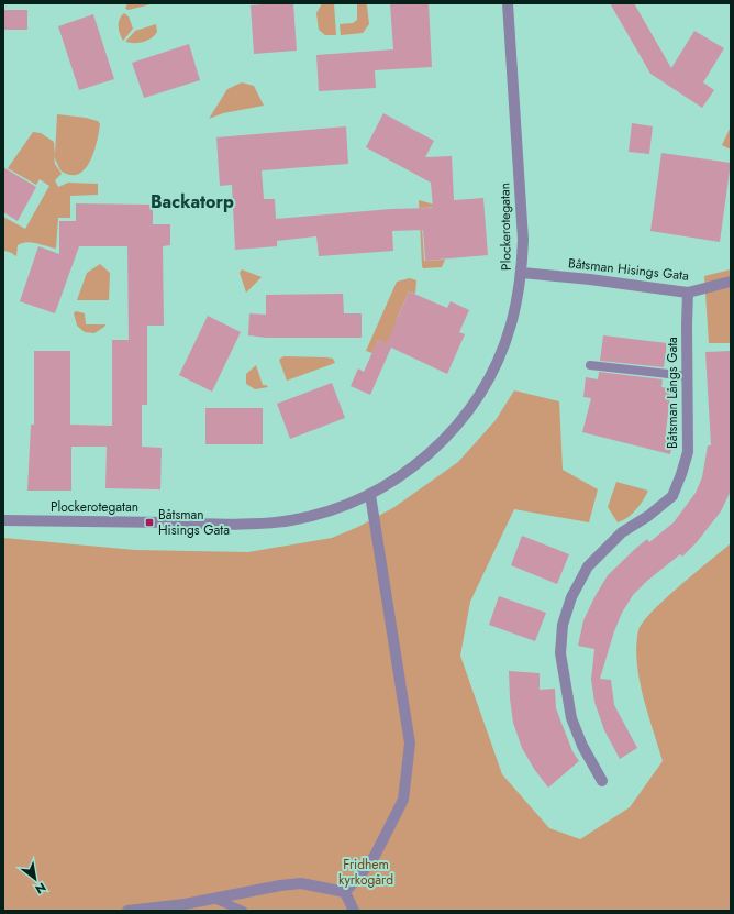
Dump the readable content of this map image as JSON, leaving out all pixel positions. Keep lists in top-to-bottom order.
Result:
{
  "streets": {
    "street": ["Plockerotegatan", "Båtsman Hisings Gata", "Båtsman Långs Gata"]
  },
  "crossings": [
    ["Plockerotegatan", "Båtsman Hisings Gata"],
    ["Båtsman Hisings Gata", "Båtsman Långs Gata"]
  ],
  "districts": ["Backatorp"],
  "parks": ["Fridhem kyrkogård"],
  "places": {
    "transit": ["Båtsman Hisings Gata"]
  },
  "north": "bottom right"
}
